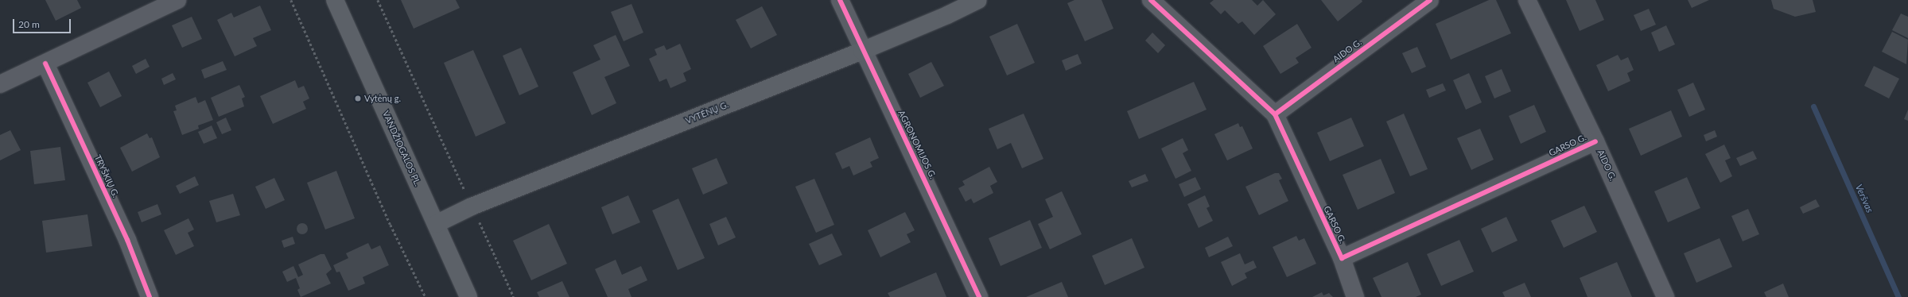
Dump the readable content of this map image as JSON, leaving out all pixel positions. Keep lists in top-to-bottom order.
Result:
{
  "streets": {
    "main road": ["VYTĖNŲ G.", "VANDŽIOGALOS PL."],
    "street": [
      "AIDO G.",
      "AGRONOMIJOS G.",
      "GARSO G.",
      "TRYŠKIŲ G."
    ]
  },
  "crossings": [
    ["AIDO G.", "GARSO G."],
    ["VYTĖNŲ G.", "AGRONOMIJOS G."],
    ["VYTĖNŲ G.", "VANDŽIOGALOS PL."]
  ],
  "water": ["Veršvas"],
  "places": ["Vytėnų g."],
  "scale_bar": "20 m"
}
